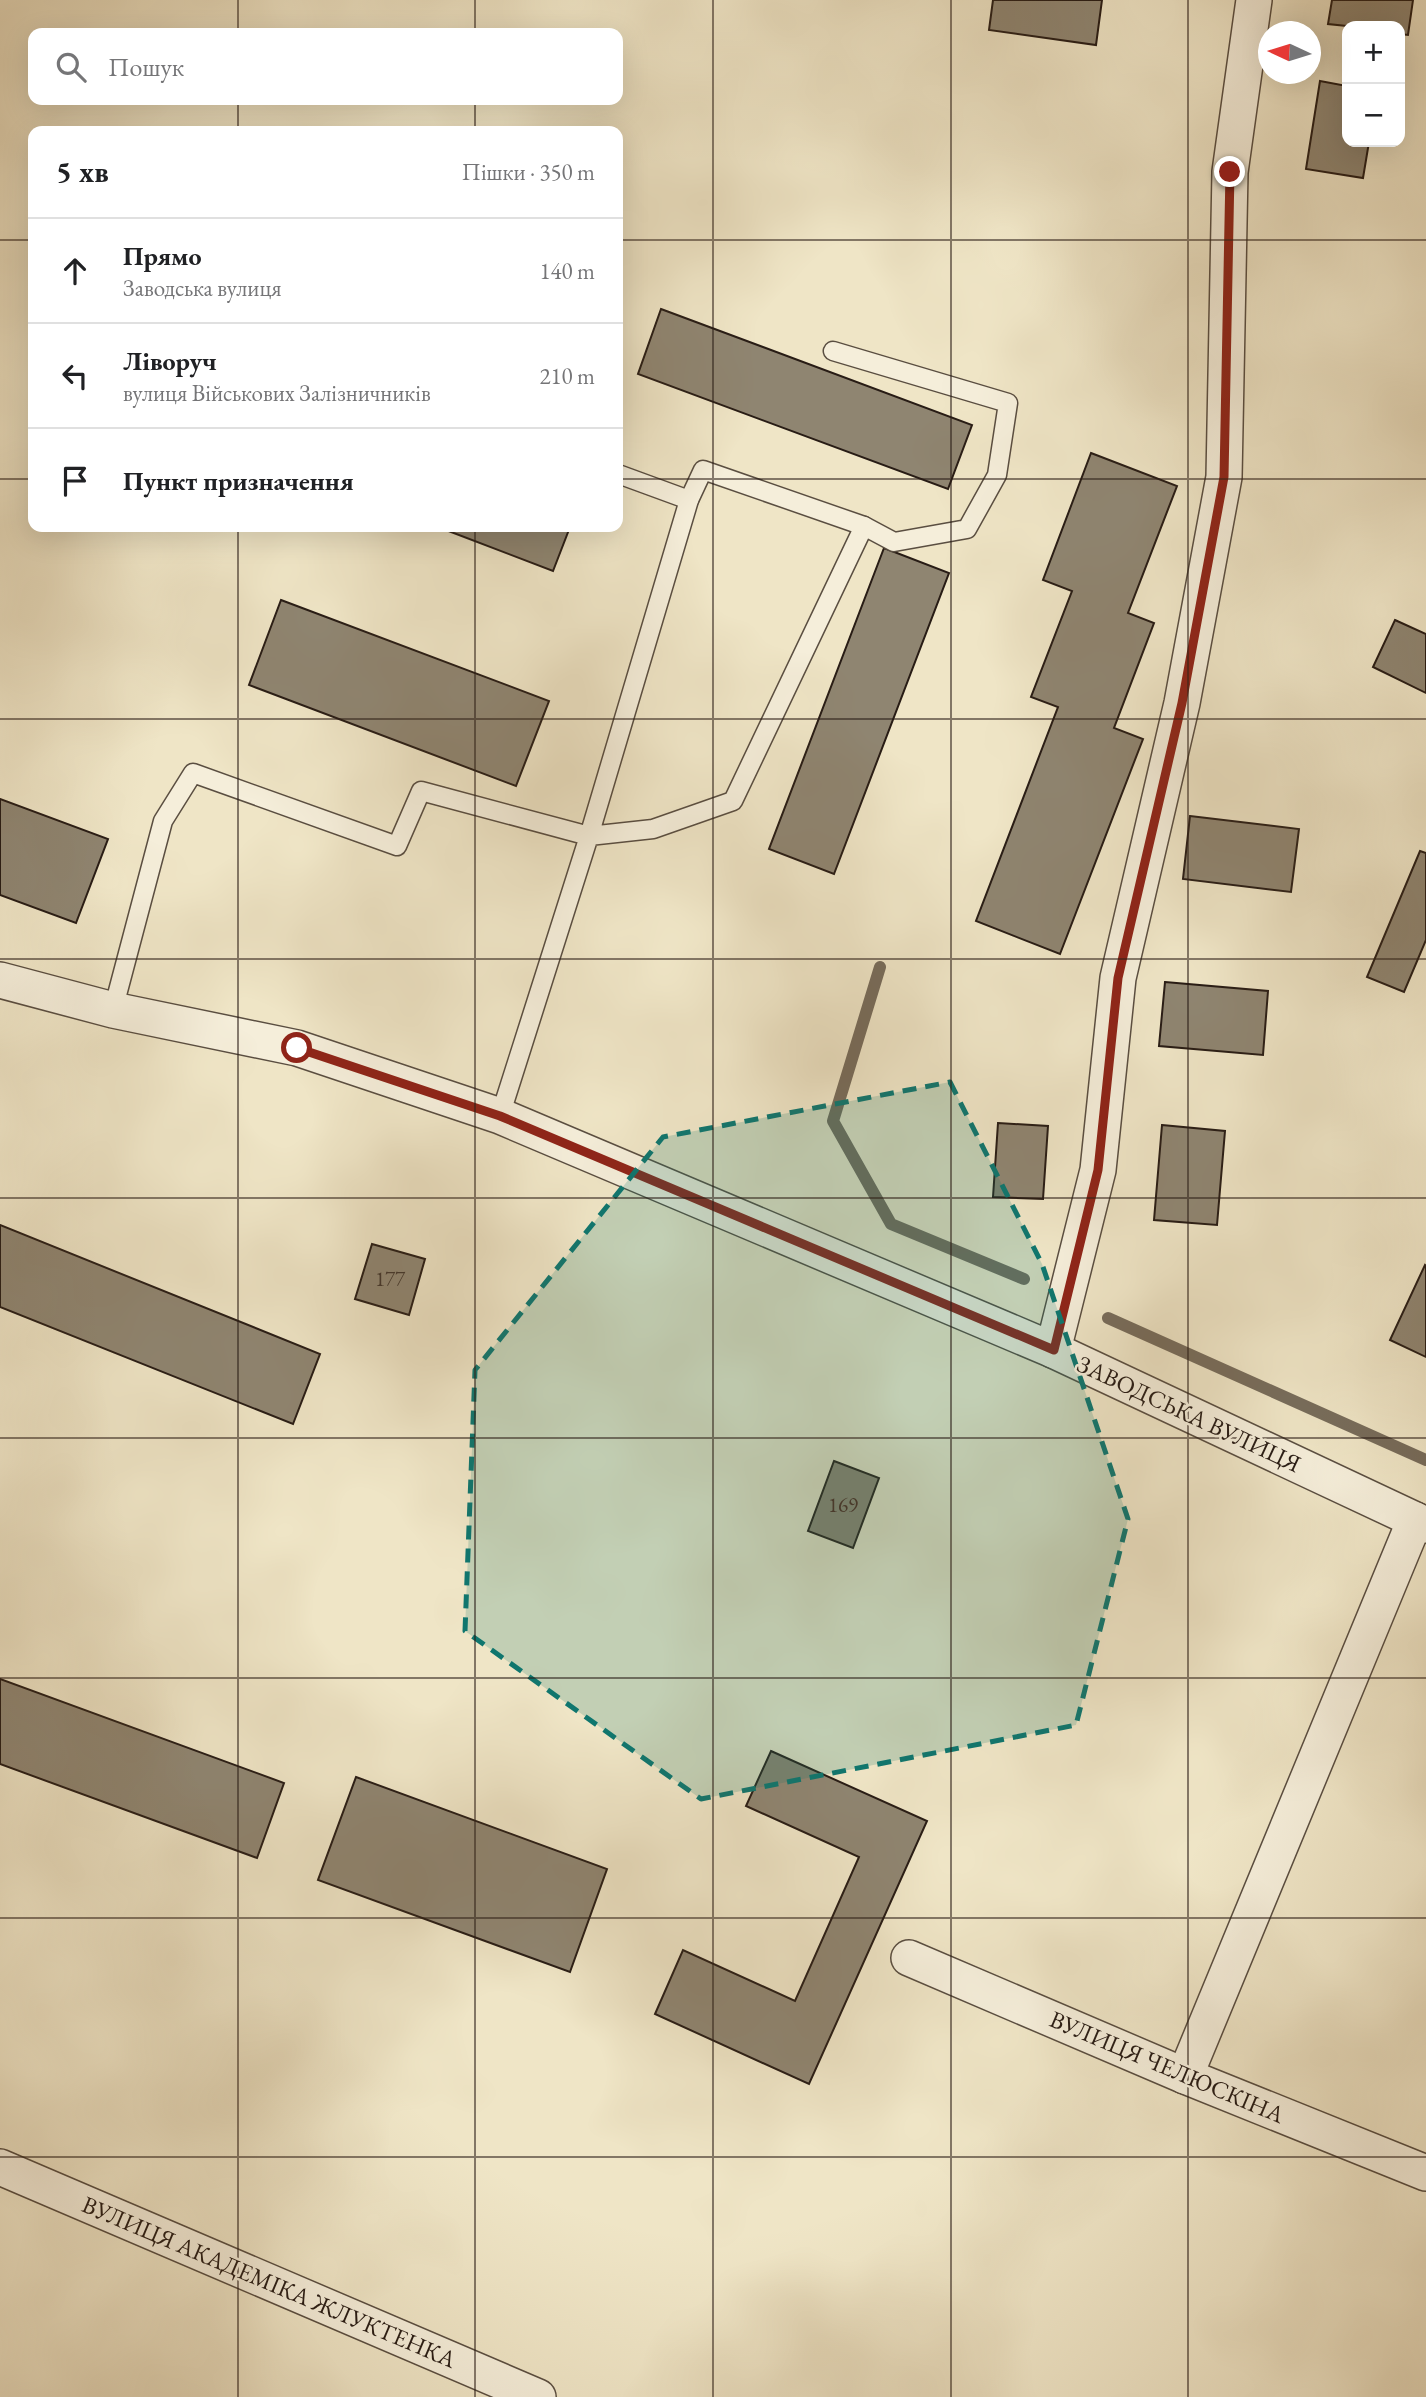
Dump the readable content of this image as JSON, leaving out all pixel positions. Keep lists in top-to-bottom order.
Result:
{
  "streets": {
    "street": ["ЗАВОДСЬКА ВУЛИЦЯ", "ВУЛИЦЯ ЧЕЛЮСКІНА", "ВУЛИЦЯ АКАДЕМІКА ЖЛУКТЕНКА"]
  },
  "house_numbers": ["177", "169"],
  "north": "left",
  "page": {
    "map_buttons": ["+", "−"],
    "search": "Пошук",
    "heading": ["5 хв", "Пішки · 350 m"],
    "list": [
      ["Прямо", "Заводська вулиця", "140 m"],
      ["Ліворуч", "вулиця Військових Залізничників", "210 m"],
      "Пункт призначення"
    ]
  }
}
